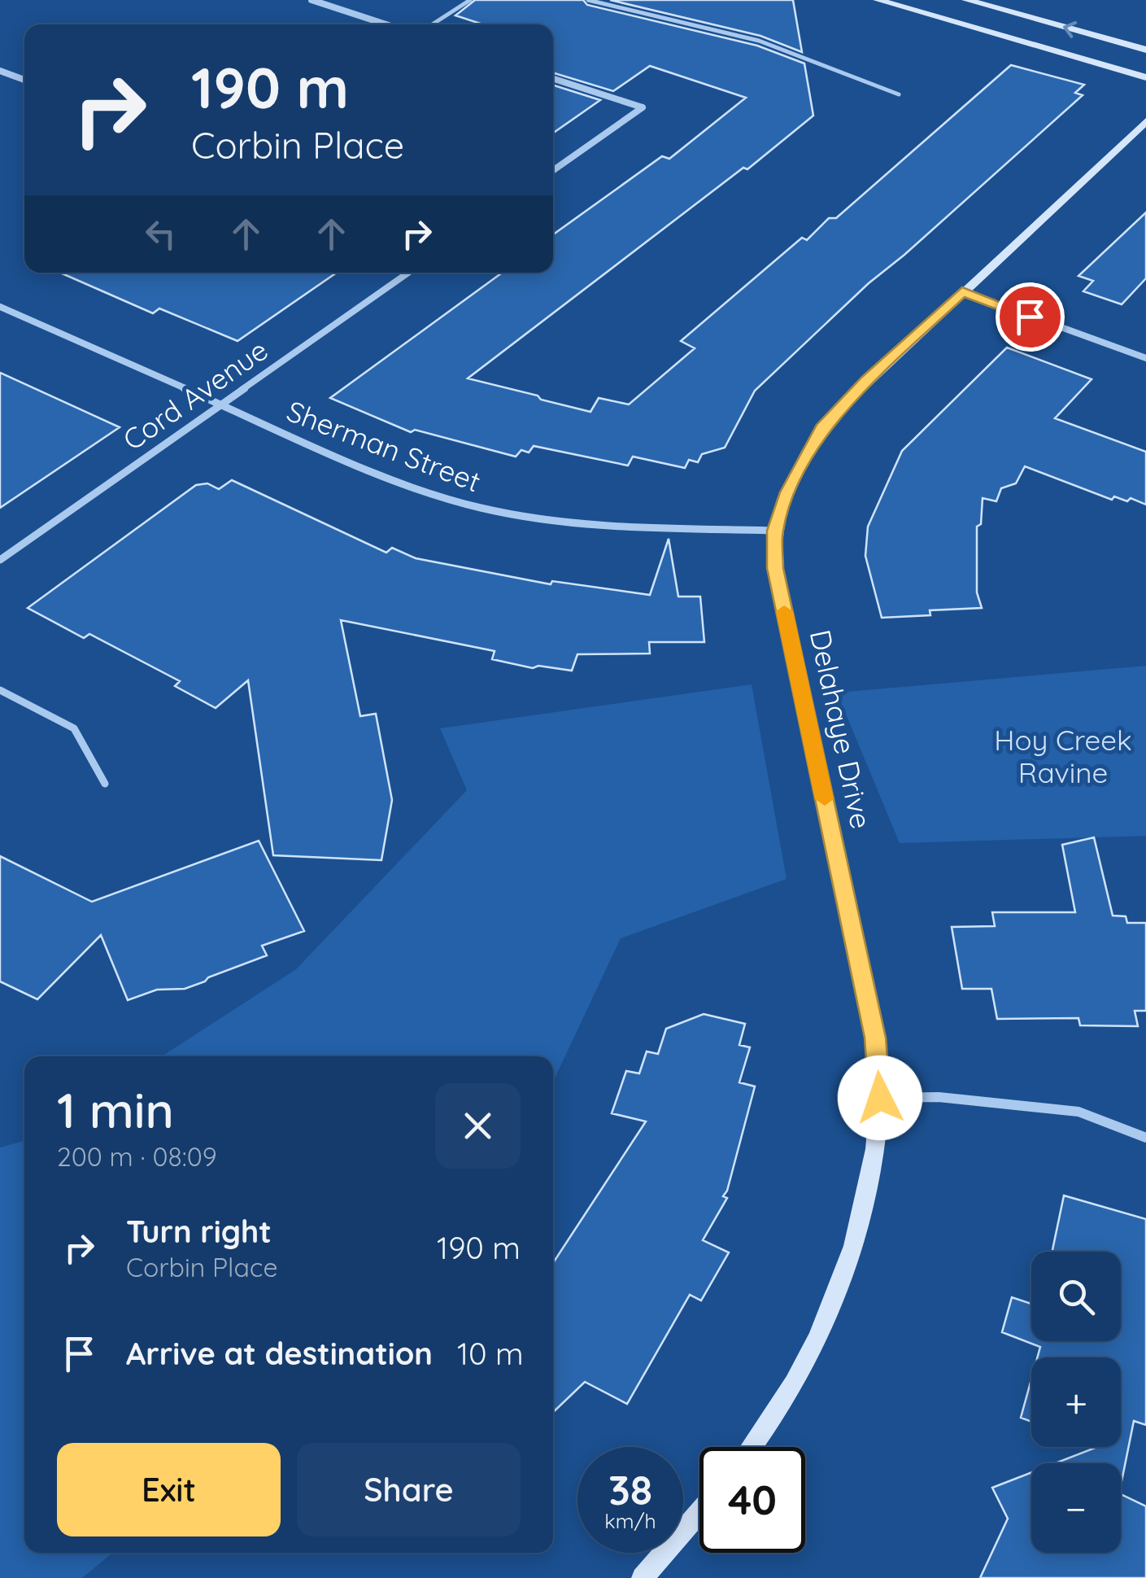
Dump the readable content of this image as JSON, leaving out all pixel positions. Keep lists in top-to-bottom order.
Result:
{
  "streets": {
    "street": ["Cord Avenue", "Sherman Street", "Delahaye Drive"]
  },
  "crossings": [
    ["Cord Avenue", "Sherman Street"],
    ["Sherman Street", "Delahaye Drive"]
  ],
  "parks": ["Hoy Creek Ravine"],
  "page": {
    "turn": ["190 m", "Corbin Place"],
    "heading": ["1 min", "200 m · 08:09"],
    "list": [
      {
        "name": "Turn right",
        "note": "Corbin Place",
        "value": "190 m"
      },
      {
        "name": "Arrive at destination",
        "value": "10 m"
      }
    ],
    "map_buttons": ["+", "−"],
    "buttons": ["Exit", "Share"],
    "speed": "38 km/h",
    "limit": "40"
  }
}
